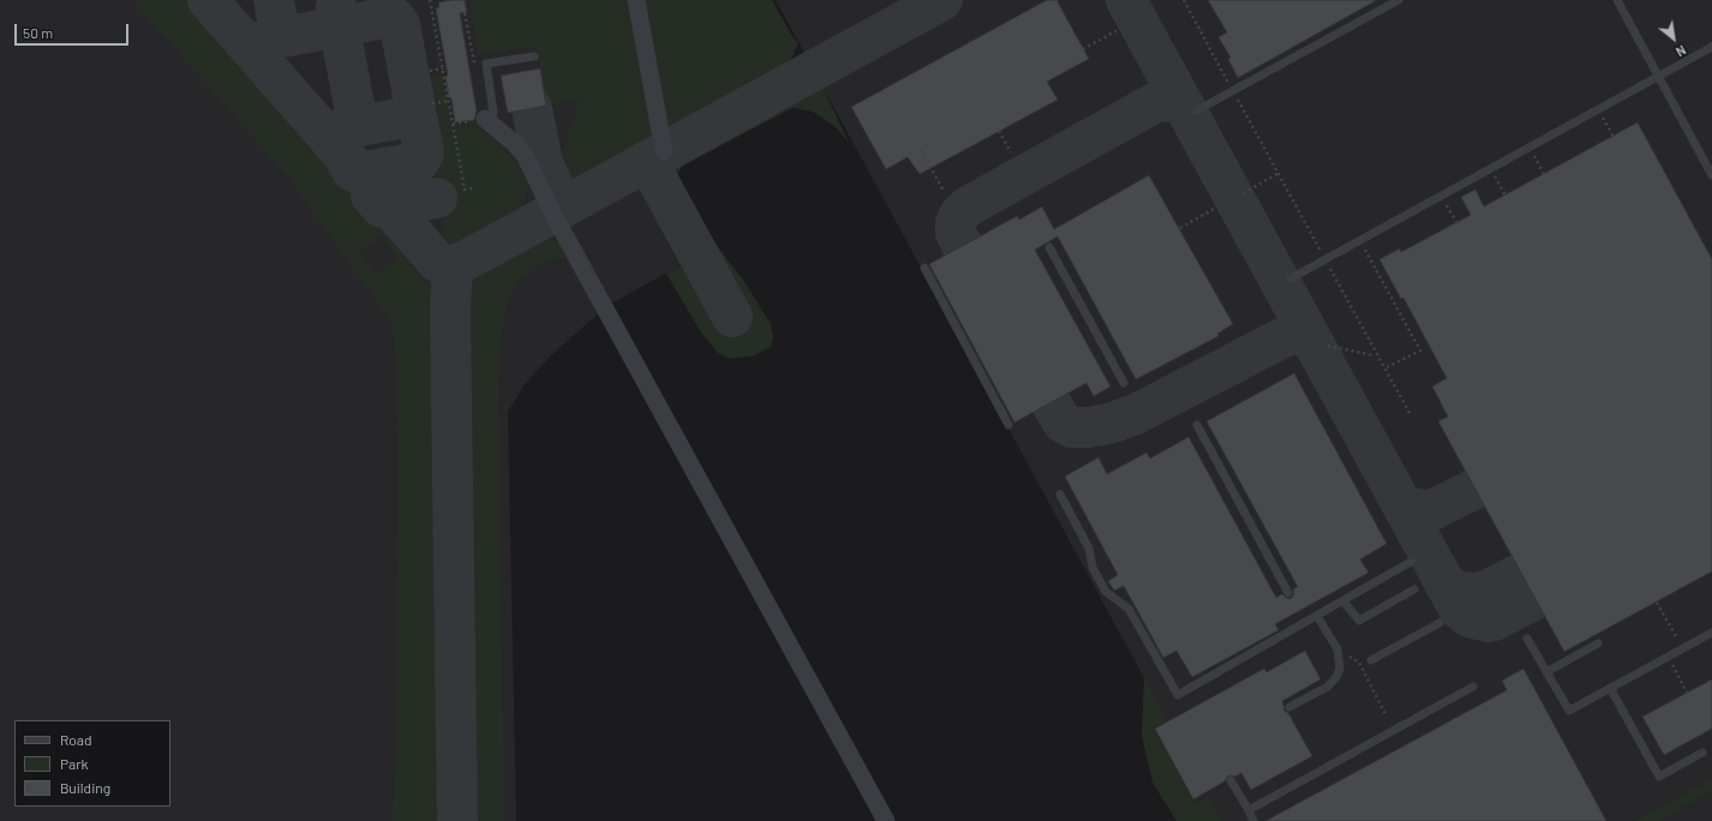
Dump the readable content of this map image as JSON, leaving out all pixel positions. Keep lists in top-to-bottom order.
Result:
{
  "legend": ["Road", "Park", "Building"],
  "scale_bar": "50 m",
  "north": "bottom right"
}
